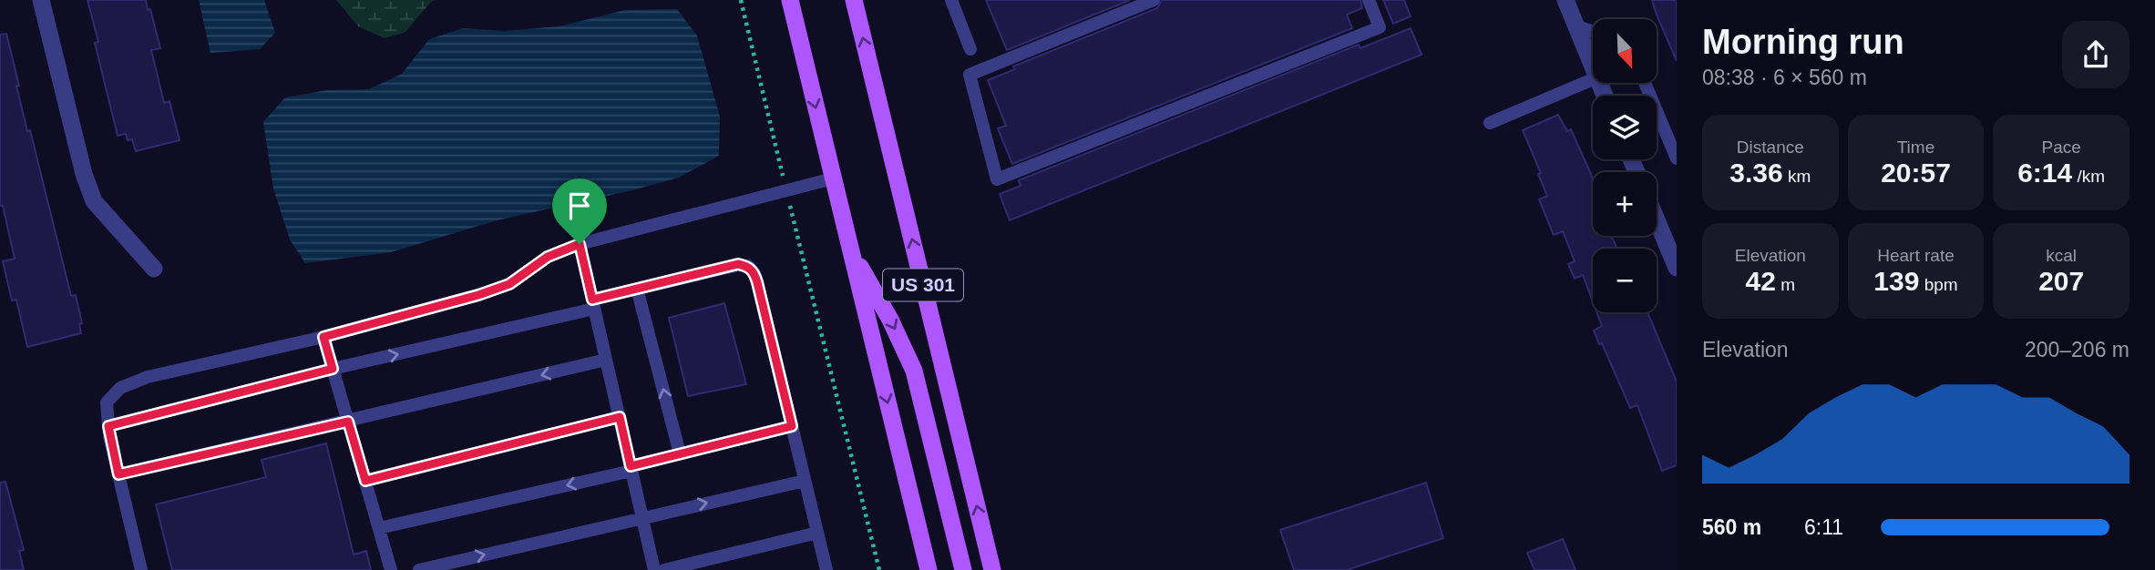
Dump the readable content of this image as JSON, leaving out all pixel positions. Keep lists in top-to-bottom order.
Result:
{
  "streets": {
    "main road": ["US 301"]
  },
  "north": "bottom right",
  "page": {
    "heading": ["Morning run", "08:38 · 6 × 560 m"],
    "map_buttons": ["+", "−"],
    "stats": [
      ["Distance", "3.36 km"],
      ["Time", "20:57"],
      ["Pace", "6:14 /km"],
      ["Elevation", "42 m"],
      ["Heart rate", "139 bpm"],
      ["kcal", "207"]
    ],
    "chart": ["Elevation", "200–206 m"],
    "list": [
      {
        "name": "560 m",
        "note": "6:11"
      }
    ]
  }
}
